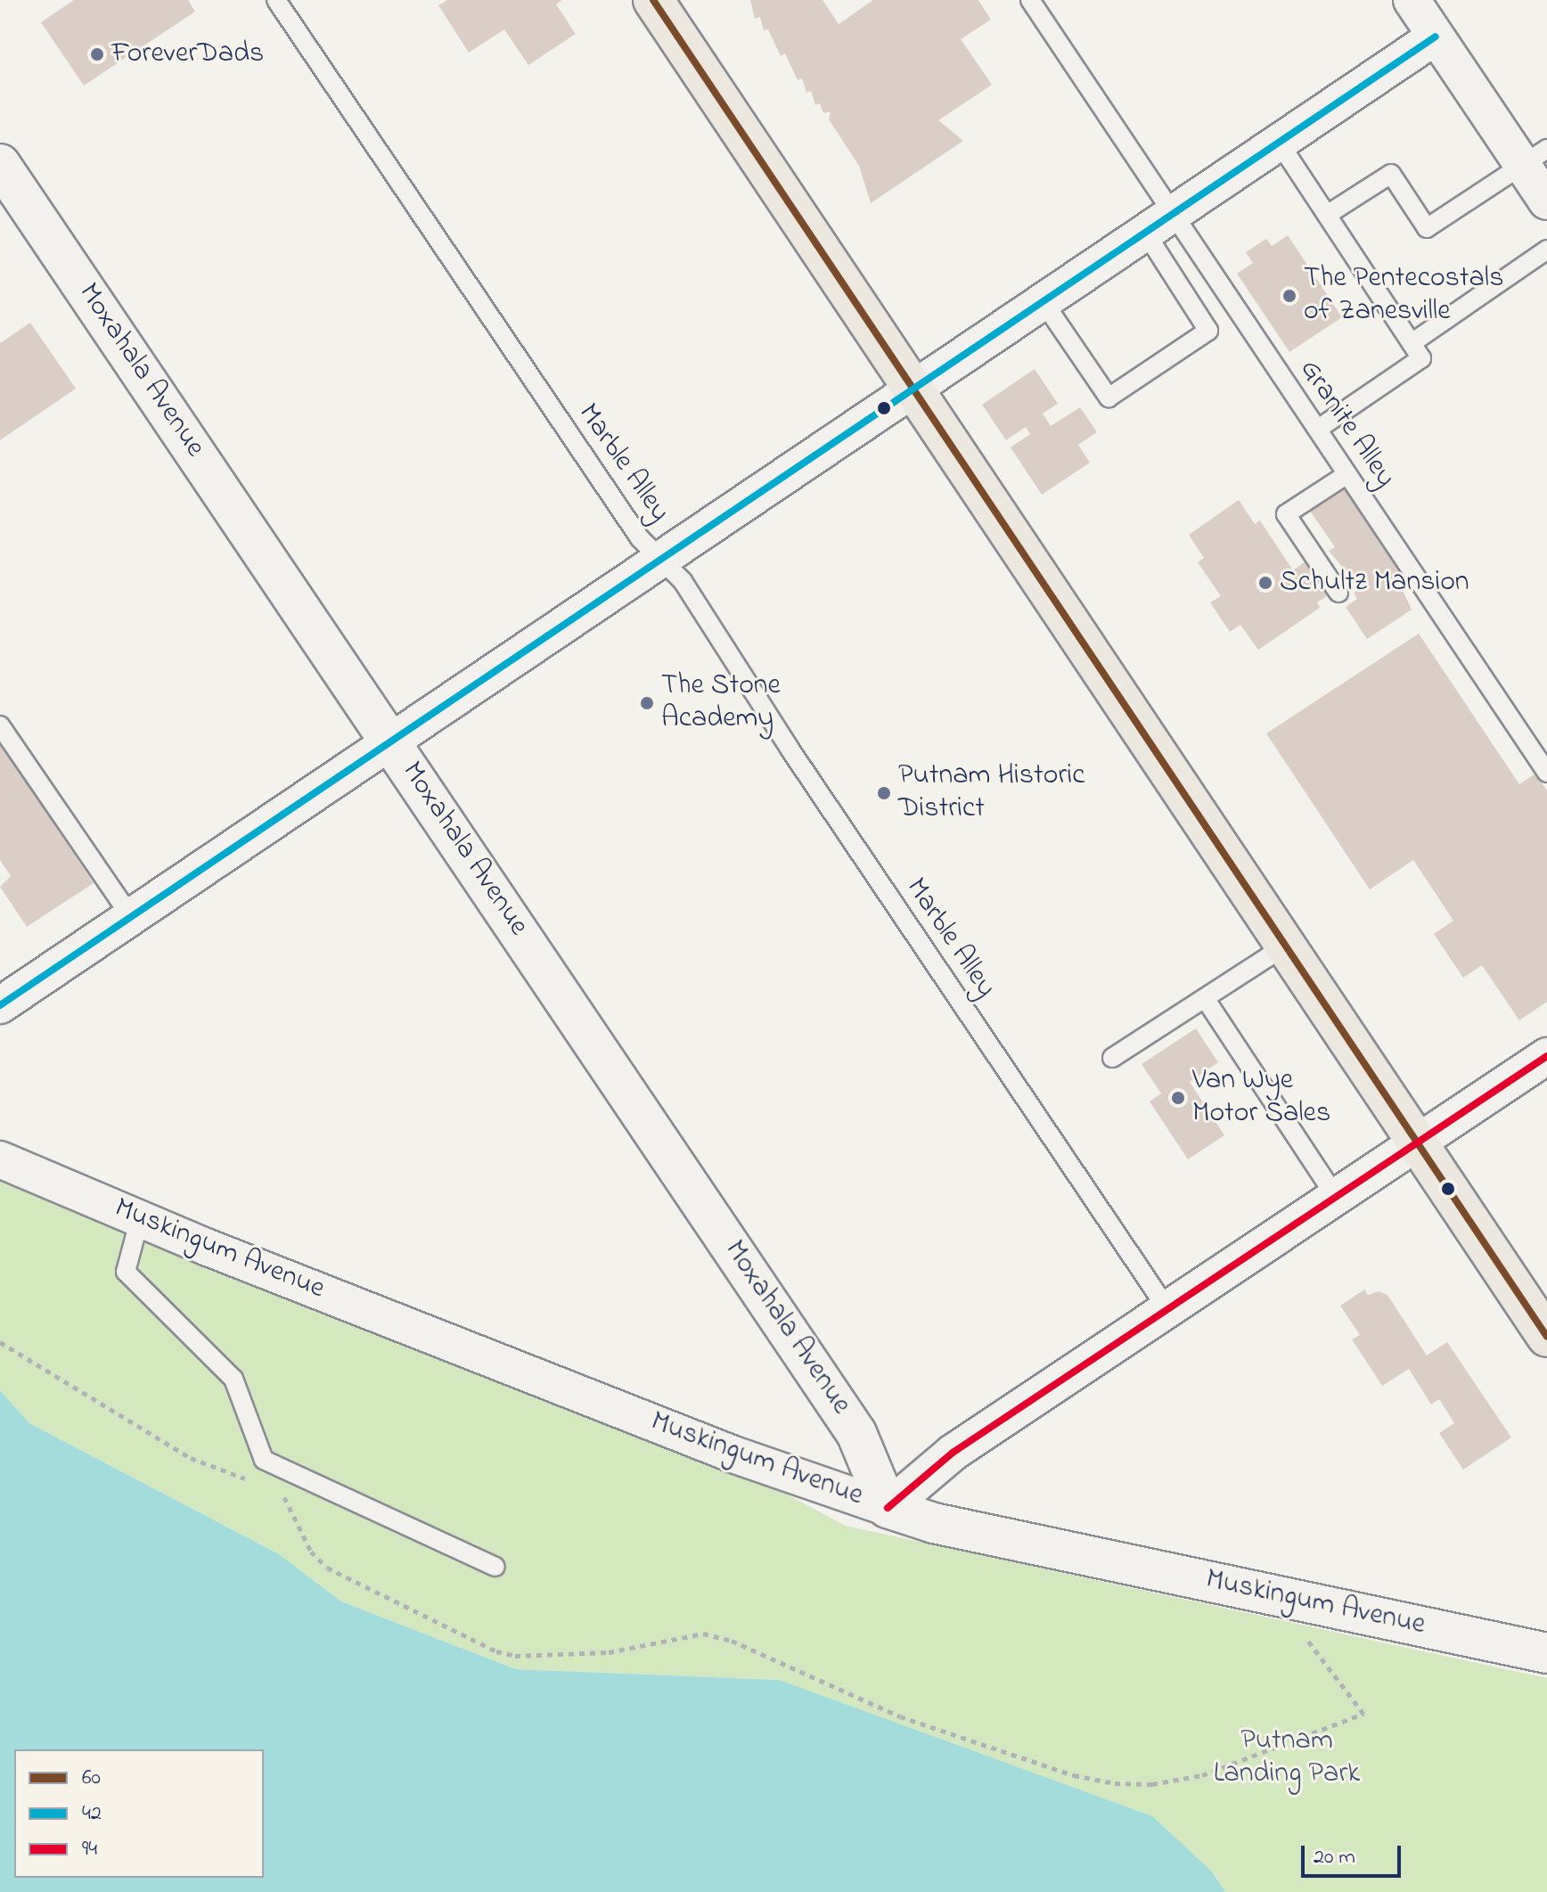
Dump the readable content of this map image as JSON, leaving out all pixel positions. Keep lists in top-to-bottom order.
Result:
{
  "streets": {
    "street": ["Moxahala Avenue", "Muskingum Avenue"],
    "lane": ["Granite Alley", "Marble Alley"]
  },
  "crossings": [
    ["Moxahala Avenue", "Muskingum Avenue"]
  ],
  "parks": ["Putnam Landing Park"],
  "places": [
    "ForeverDads",
    "The Pentecostals of Zanesville",
    "Schultz Mansion",
    "The Stone Academy",
    "Putnam Historic District",
    "Van Wye Motor Sales"
  ],
  "lines": ["transit line 60", "transit line 42", "transit line 94"],
  "legend": ["60", "42", "94"],
  "scale_bar": "20 m"
}
